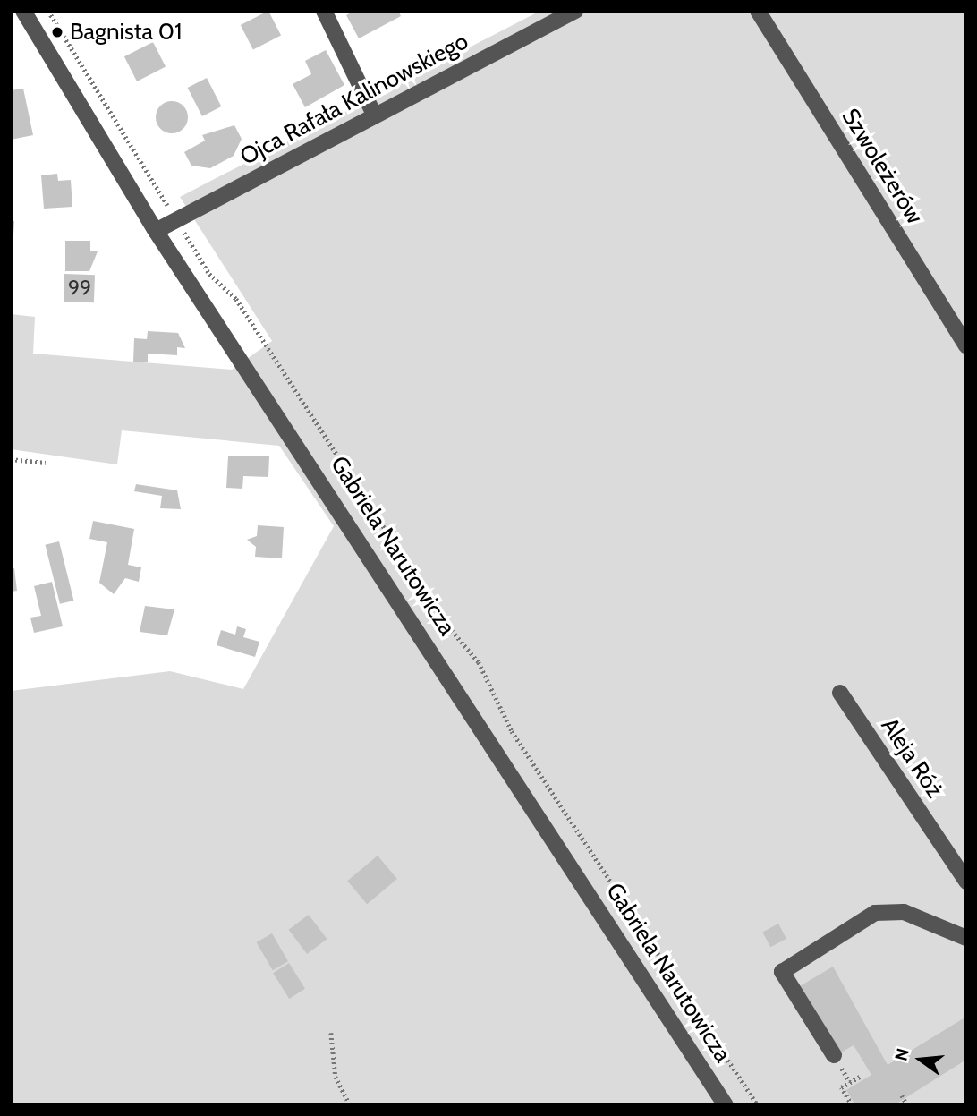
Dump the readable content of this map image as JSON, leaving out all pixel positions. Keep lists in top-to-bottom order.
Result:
{
  "streets": {
    "street": [
      "Ojca Rafała Kalinowskiego",
      "Szwoleżerów",
      "Gabriela Narutowicza",
      "Aleja Róż"
    ]
  },
  "crossings": [
    ["Ojca Rafała Kalinowskiego", "Gabriela Narutowicza"]
  ],
  "places": ["Bagnista 01"],
  "house_numbers": ["99"],
  "north": "left"
}
